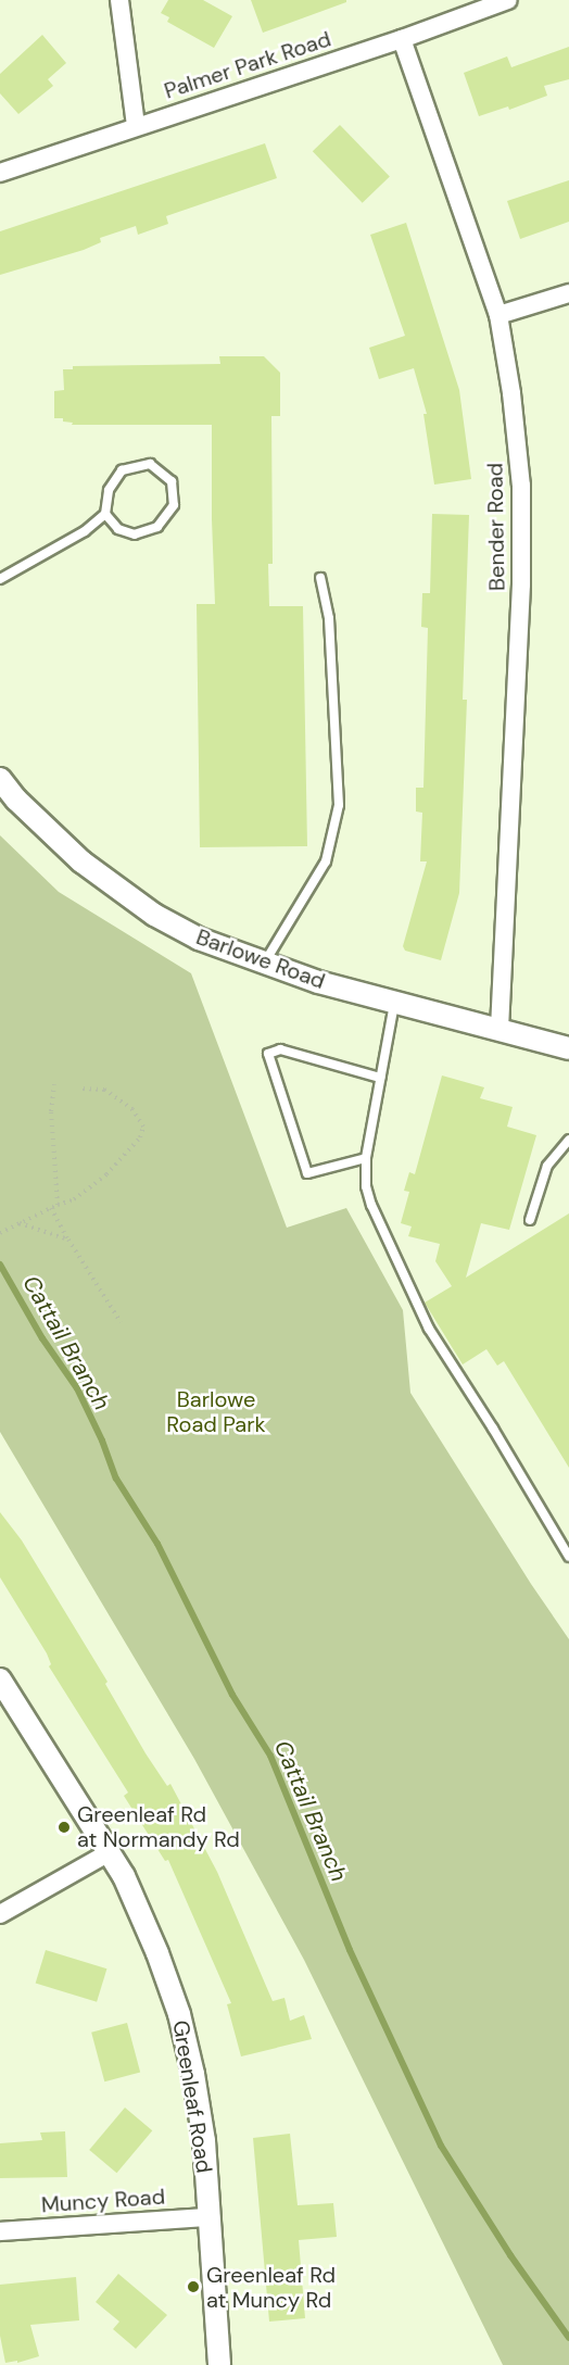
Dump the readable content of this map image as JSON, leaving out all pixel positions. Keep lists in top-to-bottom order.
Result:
{
  "streets": {
    "street": [
      "Palmer Park Road",
      "Bender Road",
      "Barlowe Road",
      "Greenleaf Road",
      "Muncy Road"
    ]
  },
  "crossings": [
    ["Palmer Park Road", "Bender Road"],
    ["Bender Road", "Barlowe Road"],
    ["Greenleaf Road", "Muncy Road"]
  ],
  "water": ["Cattail Branch"],
  "parks": ["Barlowe Road Park"],
  "places": ["Greenleaf Rd at Normandy Rd", "Greenleaf Rd at Muncy Rd"]
}
